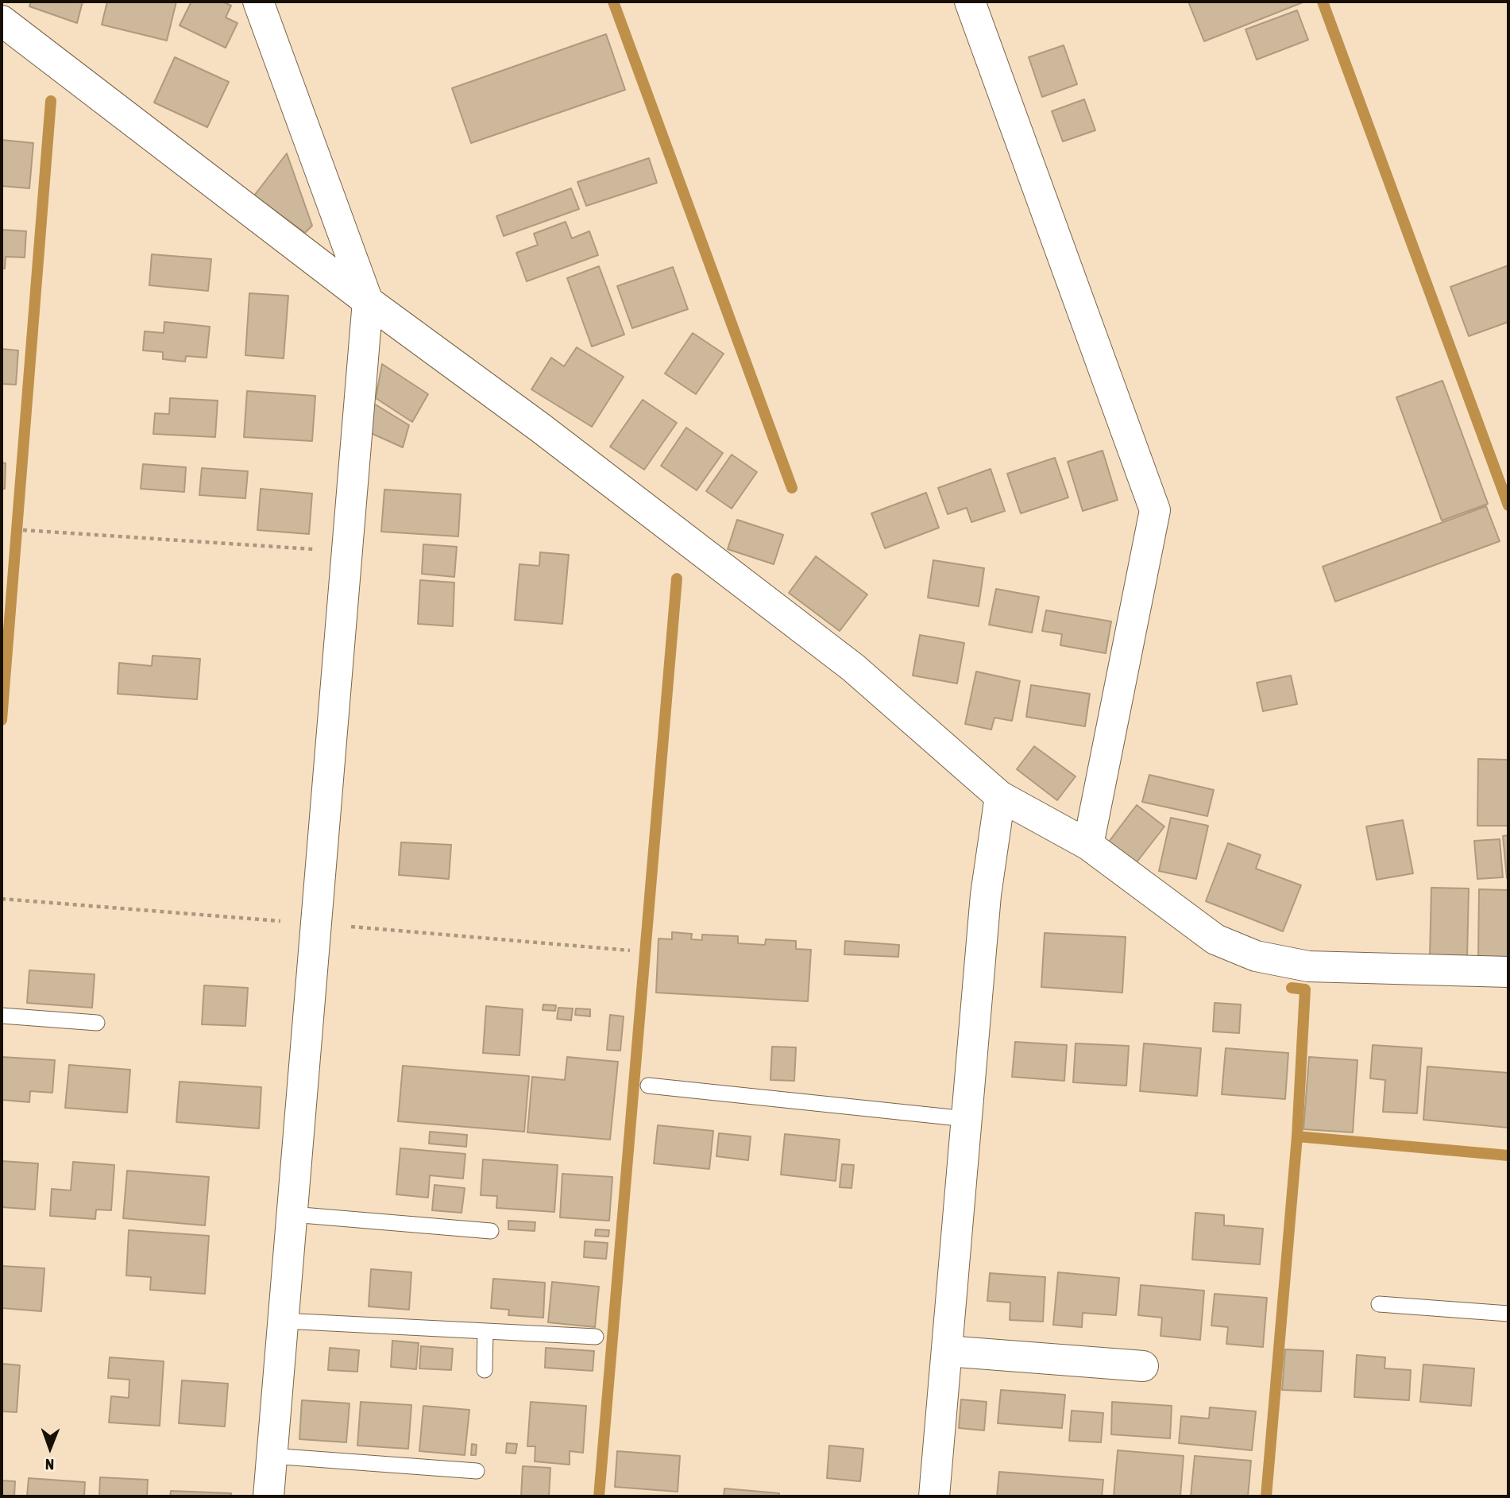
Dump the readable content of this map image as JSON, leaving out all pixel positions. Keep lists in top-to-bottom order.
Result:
{
  "north": "bottom"
}
